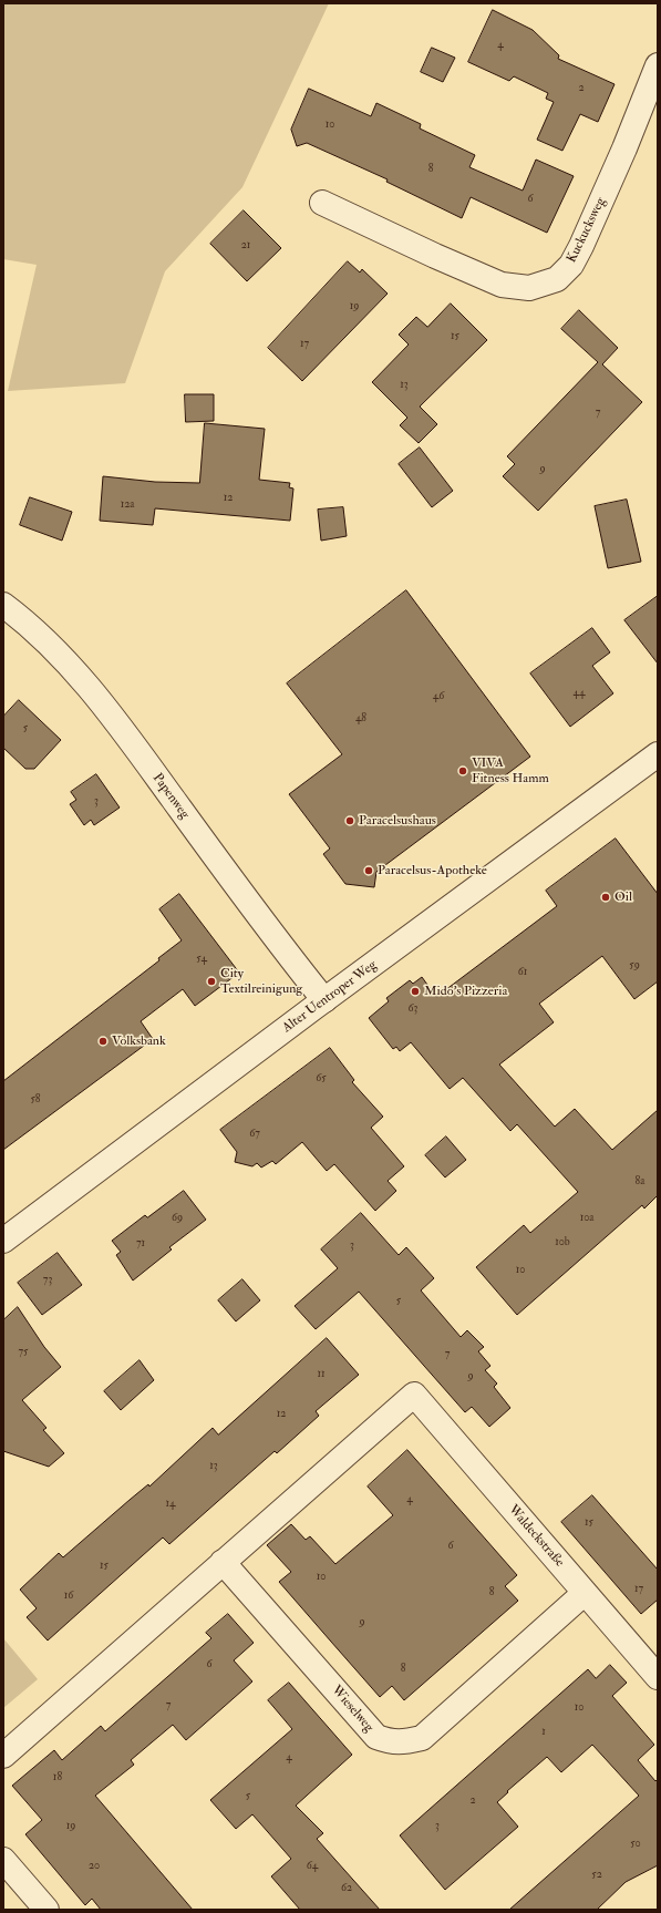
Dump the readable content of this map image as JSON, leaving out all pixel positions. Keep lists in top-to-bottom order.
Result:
{
  "streets": {
    "street": [
      "Kuckucksweg",
      "Papenweg",
      "Alter Uentroper Weg",
      "Waldeckstraße",
      "Wieselweg"
    ]
  },
  "crossings": [
    ["Papenweg", "Alter Uentroper Weg"],
    ["Waldeckstraße", "Wieselweg"]
  ],
  "places": [
    "VIVA Fitness Hamm",
    "Paracelsushaus",
    "Paracelsus-Apotheke",
    "Oil",
    "City Textilreinigung",
    "Mido's Pizzeria",
    "Volksbank"
  ],
  "house_numbers": [
    "4",
    "2",
    "10",
    "8",
    "6",
    "21",
    "19",
    "15",
    "17",
    "13",
    "7",
    "9",
    "12",
    "12a",
    "44",
    "46",
    "48",
    "5",
    "3",
    "54",
    "59",
    "61",
    "63",
    "65",
    "58",
    "67",
    "8a",
    "69",
    "10a",
    "10b",
    "71",
    "3",
    "10",
    "73",
    "5",
    "75",
    "7",
    "11",
    "9",
    "12",
    "13",
    "4",
    "14",
    "15",
    "6",
    "15",
    "10",
    "17",
    "8",
    "16",
    "9",
    "6",
    "8",
    "7",
    "10",
    "1",
    "4",
    "18",
    "5",
    "2",
    "19",
    "3",
    "50",
    "20",
    "64",
    "52",
    "62"
  ]
}
